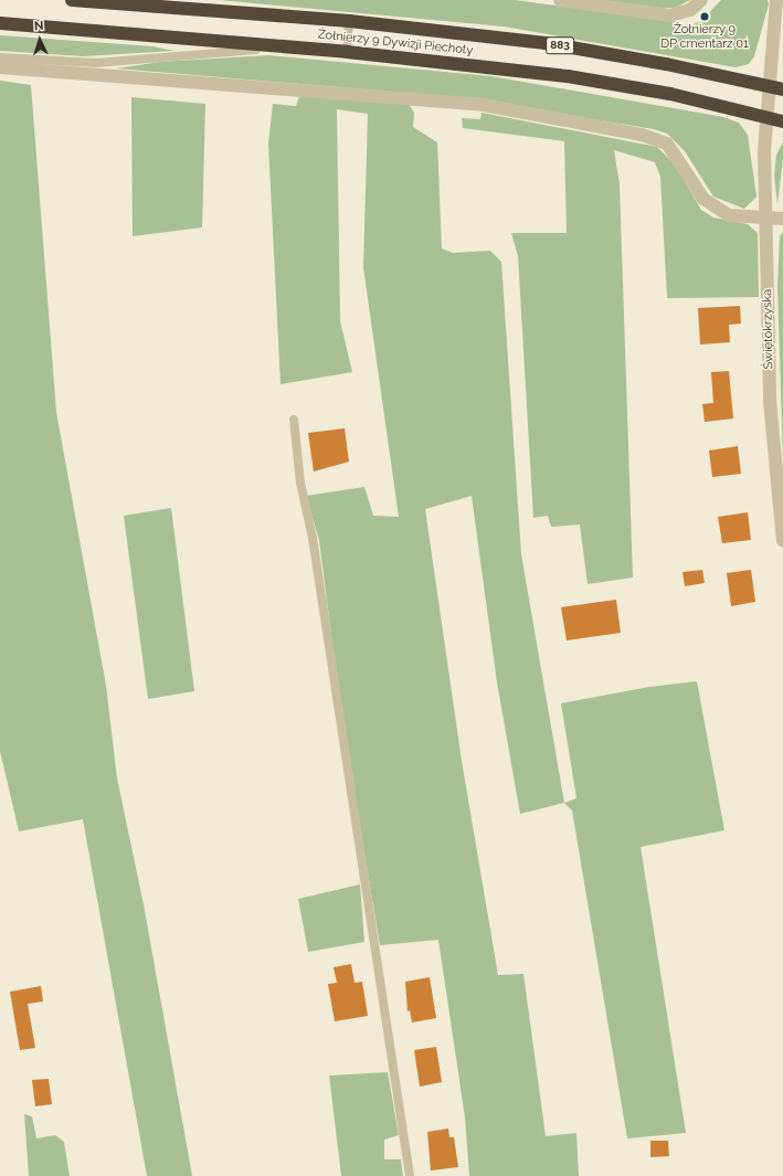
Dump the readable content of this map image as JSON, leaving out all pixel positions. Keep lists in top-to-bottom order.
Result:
{
  "streets": {
    "highway": ["Żołnierzy 9 Dywizji Piechoty", "883"],
    "street": ["Świętokrzyska"]
  },
  "crossings": [
    ["Żołnierzy 9 Dywizji Piechoty", "Świętokrzyska"]
  ],
  "places": ["Żołnierzy 9 DP cmentarz 01"],
  "north": "top"
}
